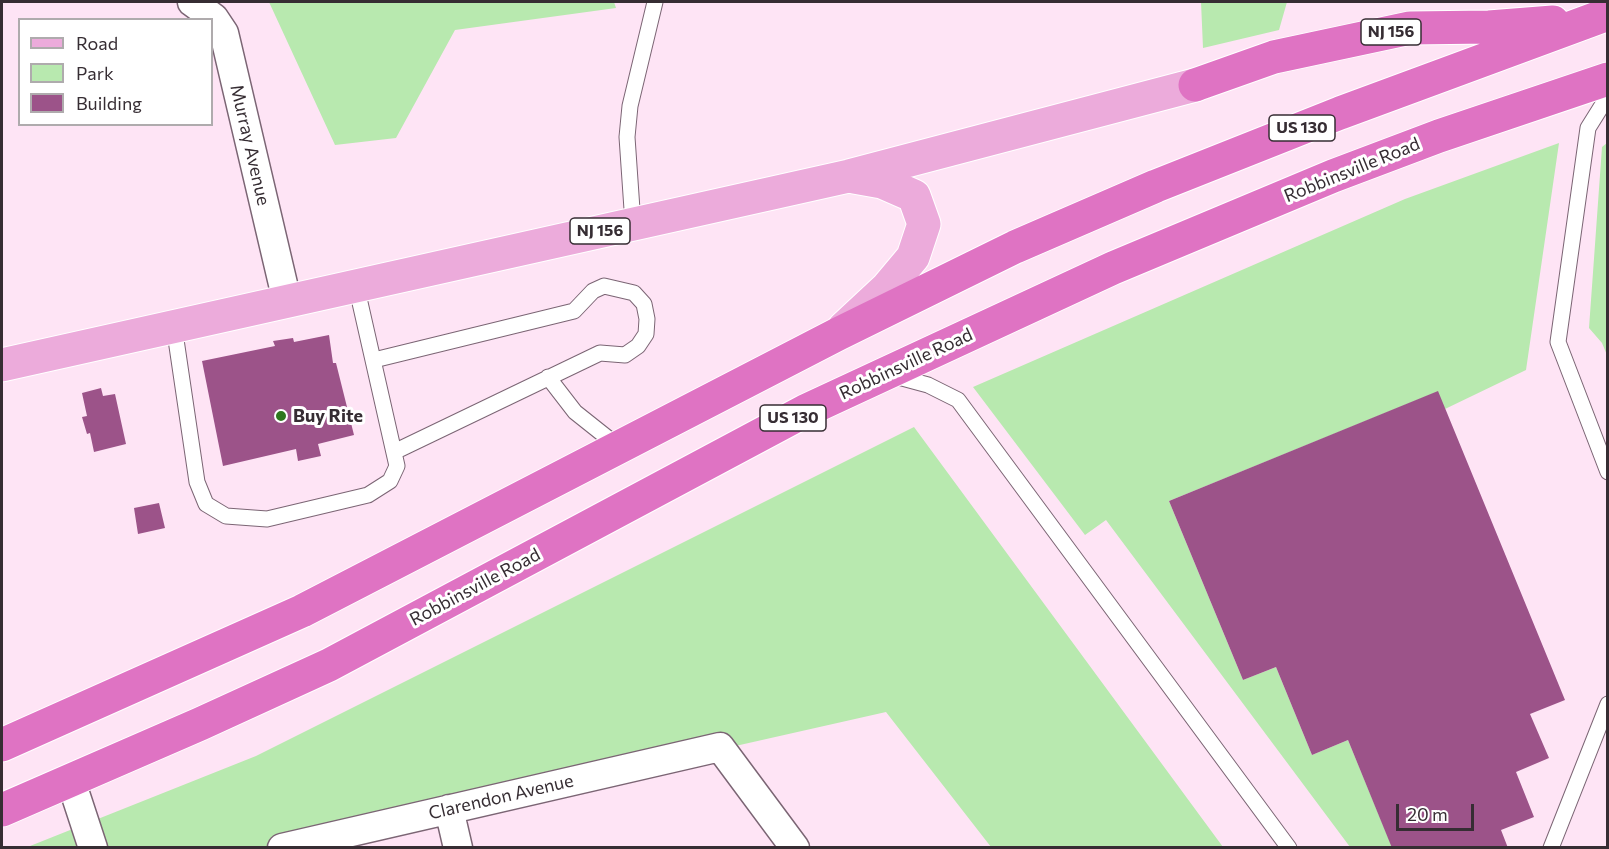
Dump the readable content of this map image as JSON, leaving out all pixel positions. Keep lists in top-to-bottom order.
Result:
{
  "streets": {
    "highway": ["NJ 156", "US 130", "Robbinsville Road"],
    "street": ["Murray Avenue", "Clarendon Avenue"]
  },
  "crossings": [
    ["NJ 156", "US 130"],
    ["NJ 156", "Murray Avenue"]
  ],
  "places": ["Buy Rite"],
  "legend": ["Road", "Park", "Building"],
  "scale_bar": "20 m"
}
